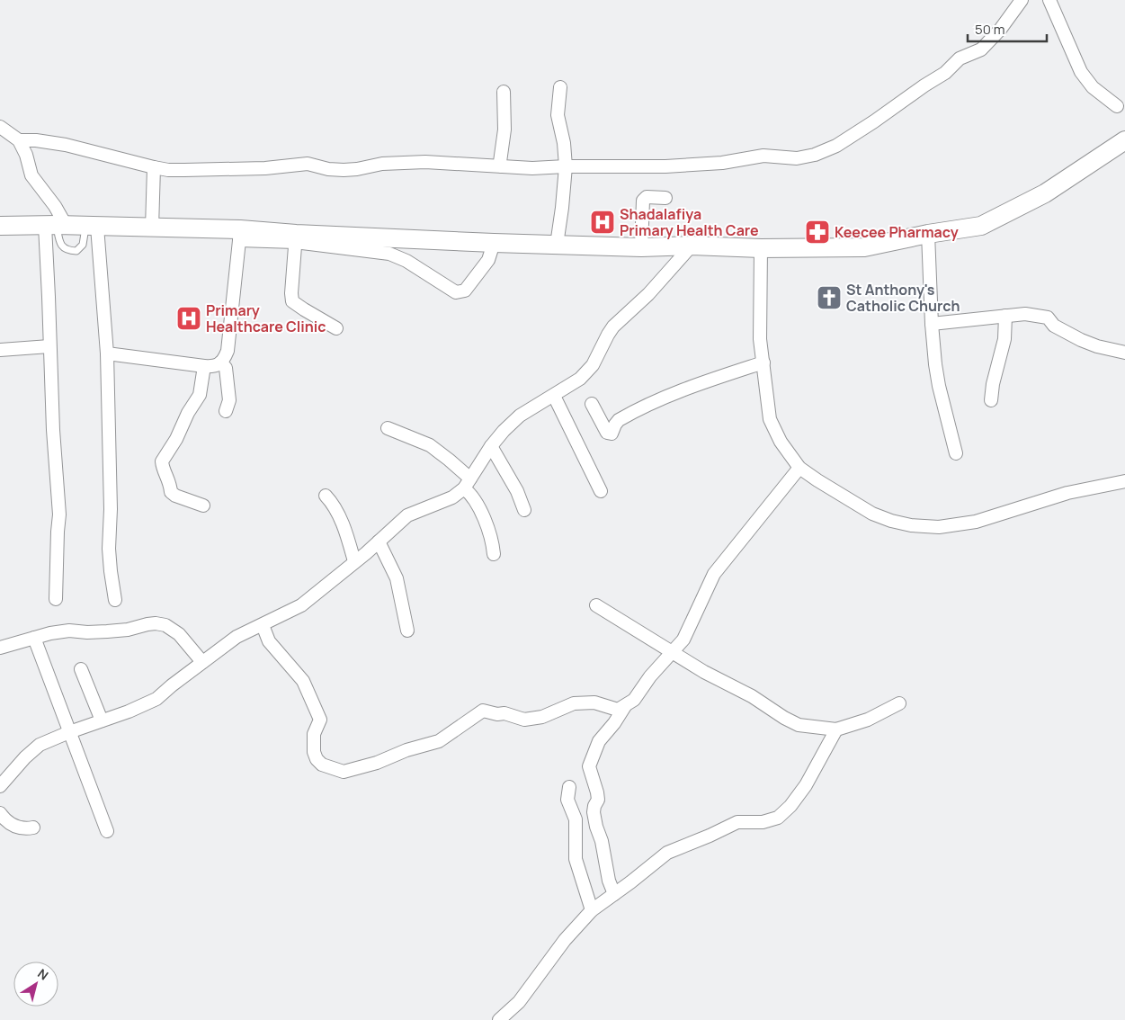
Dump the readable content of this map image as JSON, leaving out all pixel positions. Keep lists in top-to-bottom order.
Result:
{
  "places": {
    "hospital": ["Shadalafiya Primary Health Care", "Primary Healthcare Clinic"],
    "pharmacy": ["Keecee Pharmacy"],
    "church": ["St Anthony's Catholic Church"]
  },
  "scale_bar": "50 m",
  "north": "top right"
}
